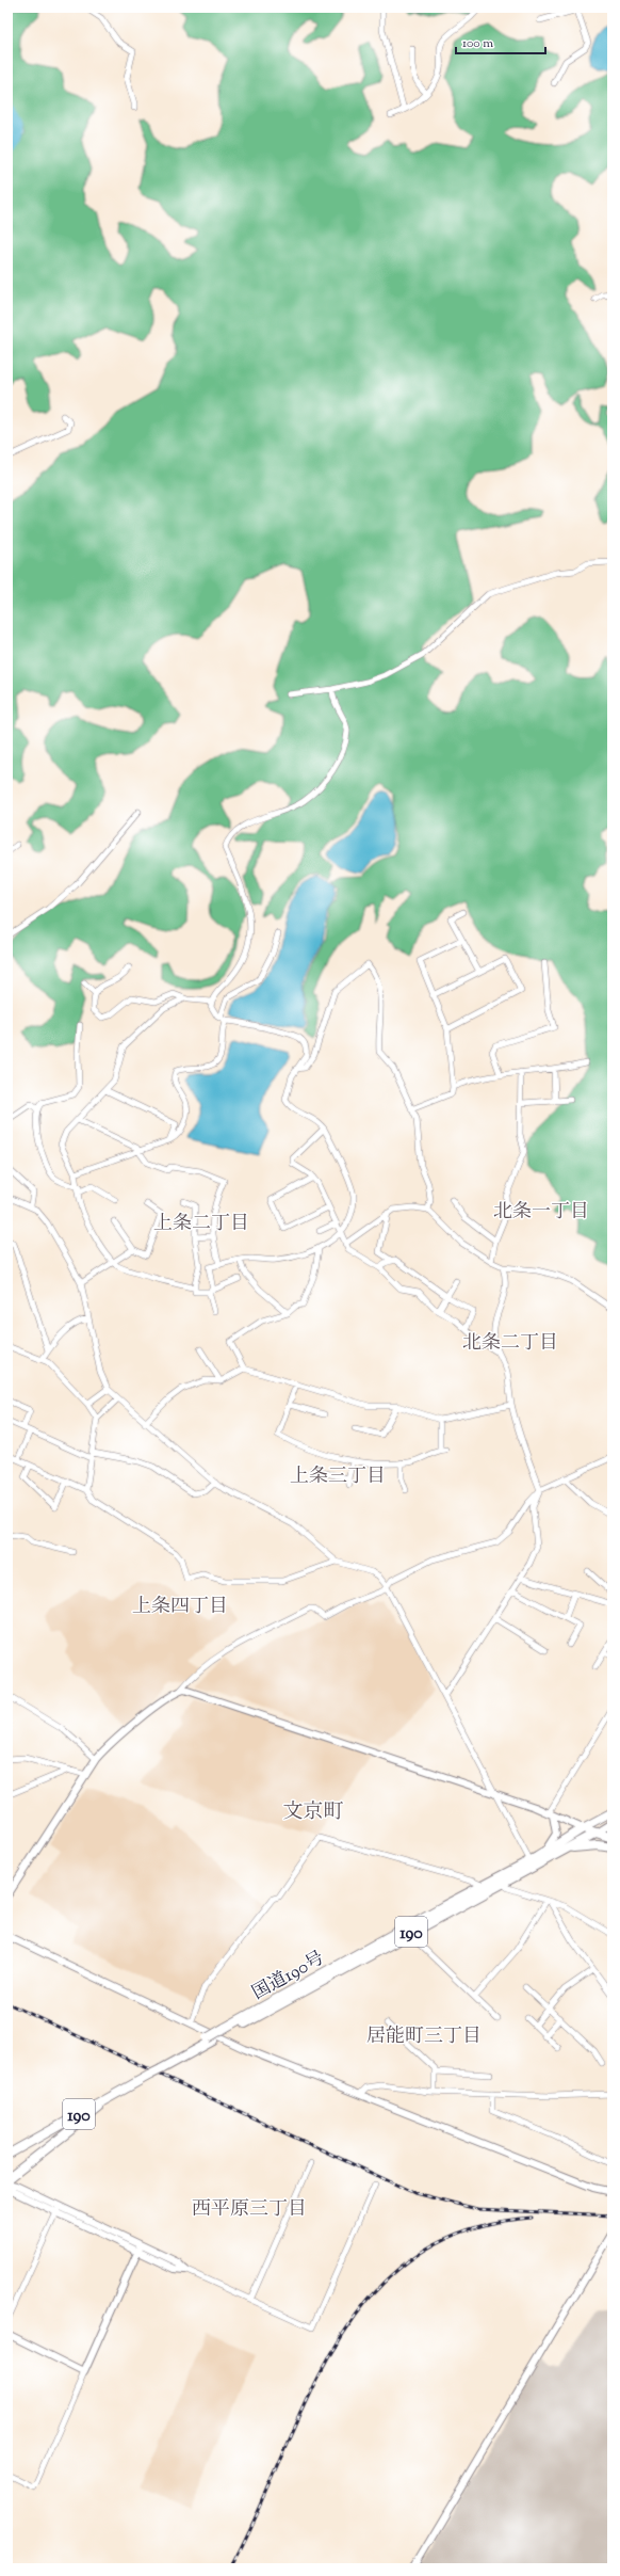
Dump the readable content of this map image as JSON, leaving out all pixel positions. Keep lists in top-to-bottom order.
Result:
{
  "streets": {
    "highway": ["190", "国道190号"]
  },
  "districts": [
    "北条一丁目",
    "上条二丁目",
    "北条二丁目",
    "上条三丁目",
    "上条四丁目",
    "文京町",
    "居能町三丁目",
    "西平原三丁目"
  ],
  "scale_bar": "100 m"
}
